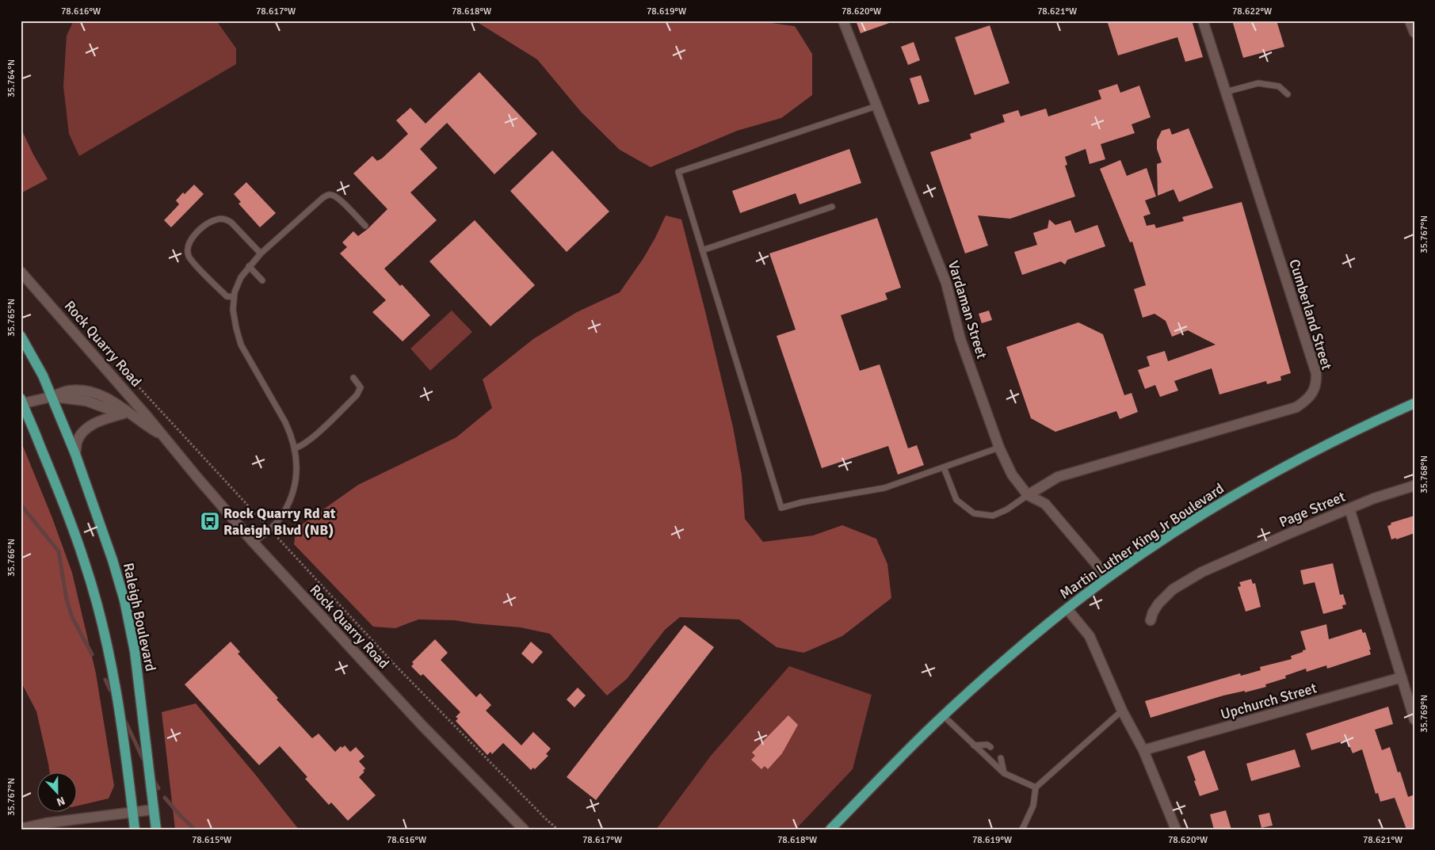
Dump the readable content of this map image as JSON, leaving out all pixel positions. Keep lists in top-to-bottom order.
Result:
{
  "streets": {
    "main road": ["Martin Luther King Jr Boulevard", "Raleigh Boulevard"],
    "street": [
      "Vardaman Street",
      "Cumberland Street",
      "Rock Quarry Road",
      "Page Street",
      "Upchurch Street"
    ]
  },
  "crossings": [
    ["Vardaman Street", "Cumberland Street"],
    ["Vardaman Street", "Martin Luther King Jr Boulevard"],
    ["Rock Quarry Road", "Raleigh Boulevard"]
  ],
  "places": {
    "bus stop": ["Rock Quarry Rd at Raleigh Blvd (NB)"]
  },
  "north": "bottom",
  "coordinates": [
    "78.616°W",
    "78.617°W",
    "78.618°W",
    "78.619°W",
    "78.620°W",
    "78.621°W",
    "78.622°W",
    "35.764°N",
    "35.767°N",
    "35.765°N",
    "35.768°N",
    "35.766°N",
    "35.769°N",
    "78.615°W"
  ]
}
